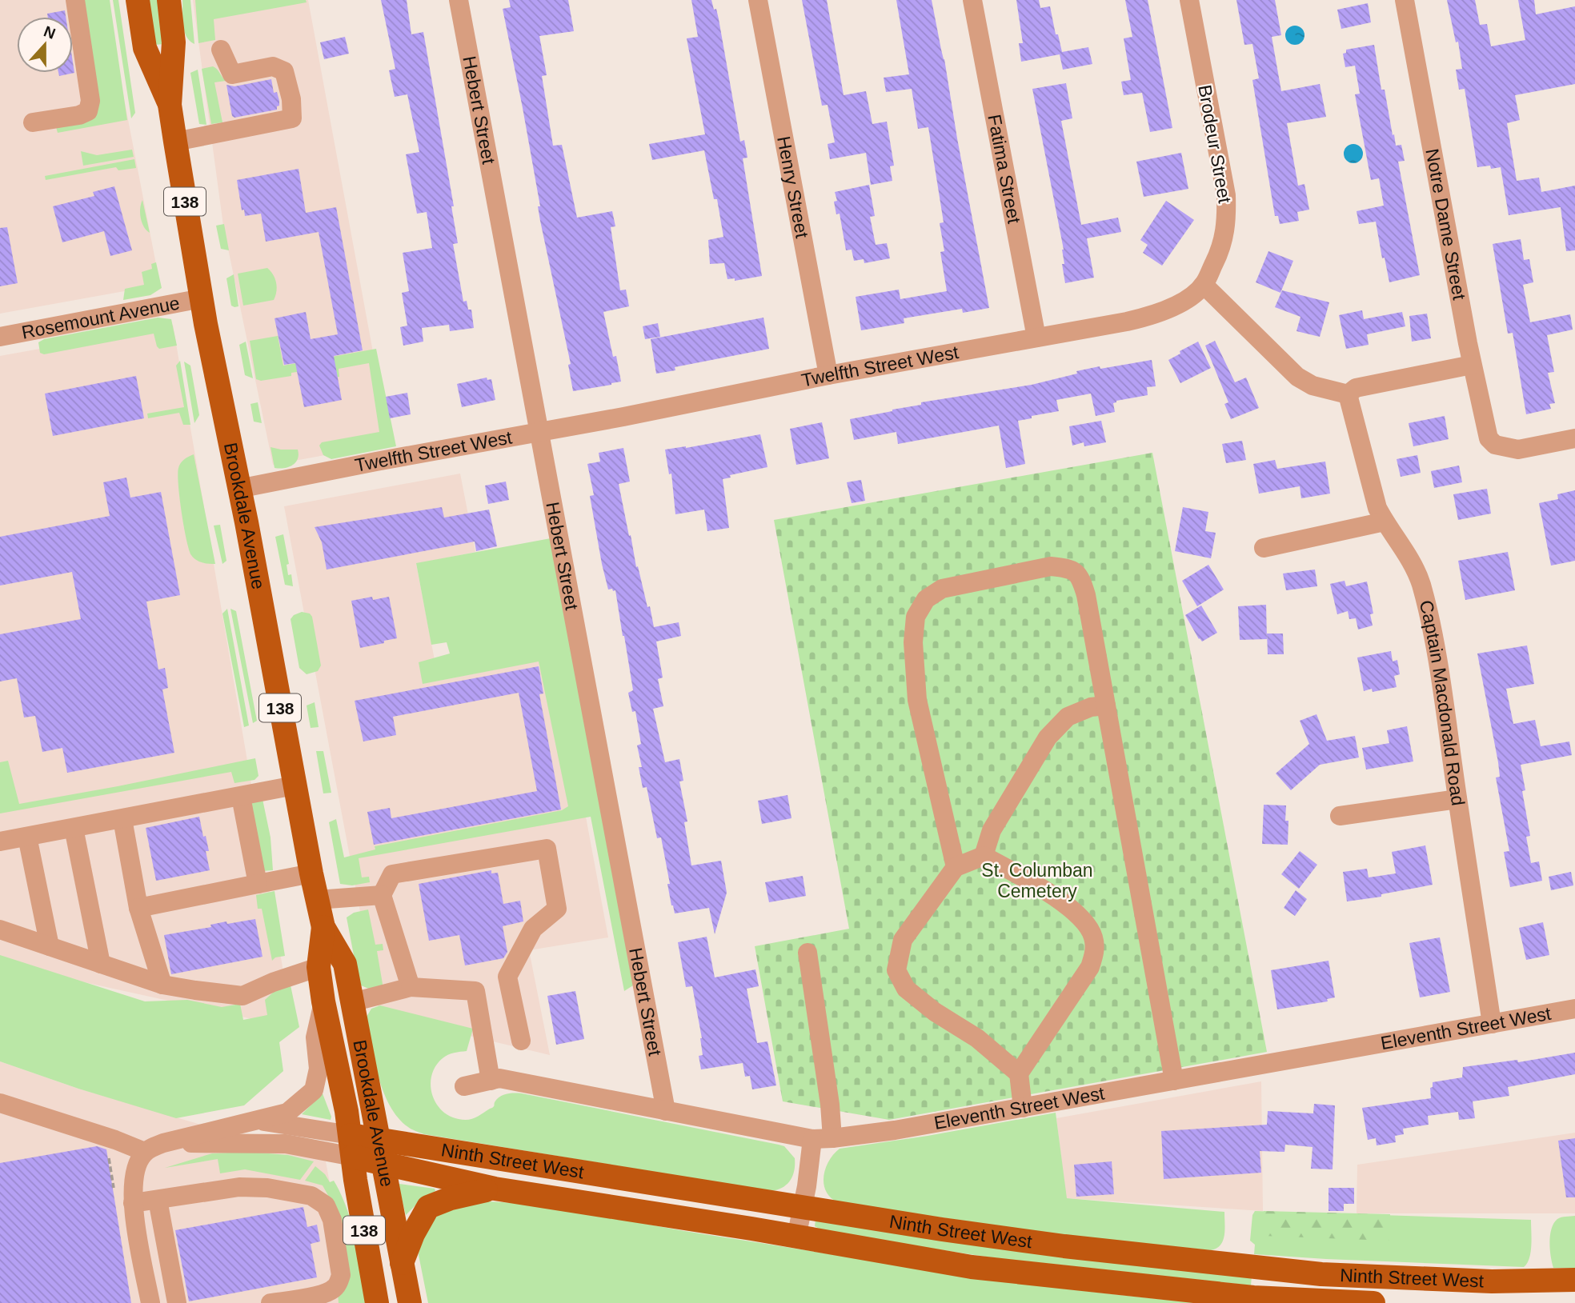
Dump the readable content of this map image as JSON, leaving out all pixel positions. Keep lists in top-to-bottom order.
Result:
{
  "streets": {
    "main road": ["138", "Brookdale Avenue", "Ninth Street West"],
    "street": [
      "Hebert Street",
      "Brodeur Street",
      "Fatima Street",
      "Henry Street",
      "Notre Dame Street",
      "Rosemount Avenue",
      "Twelfth Street West",
      "Captain Macdonald Road",
      "Eleventh Street West"
    ]
  },
  "crossings": [
    ["Hebert Street", "Twelfth Street West"],
    ["Hebert Street", "Eleventh Street West"],
    ["Brodeur Street", "Twelfth Street West"],
    ["Fatima Street", "Twelfth Street West"],
    ["Henry Street", "Twelfth Street West"],
    ["Rosemount Avenue", "Brookdale Avenue"],
    ["Twelfth Street West", "Brookdale Avenue"],
    ["Brookdale Avenue", "Ninth Street West"],
    ["Captain Macdonald Road", "Eleventh Street West"]
  ],
  "parks": ["St. Columban Cemetery"],
  "north": "top"
}
